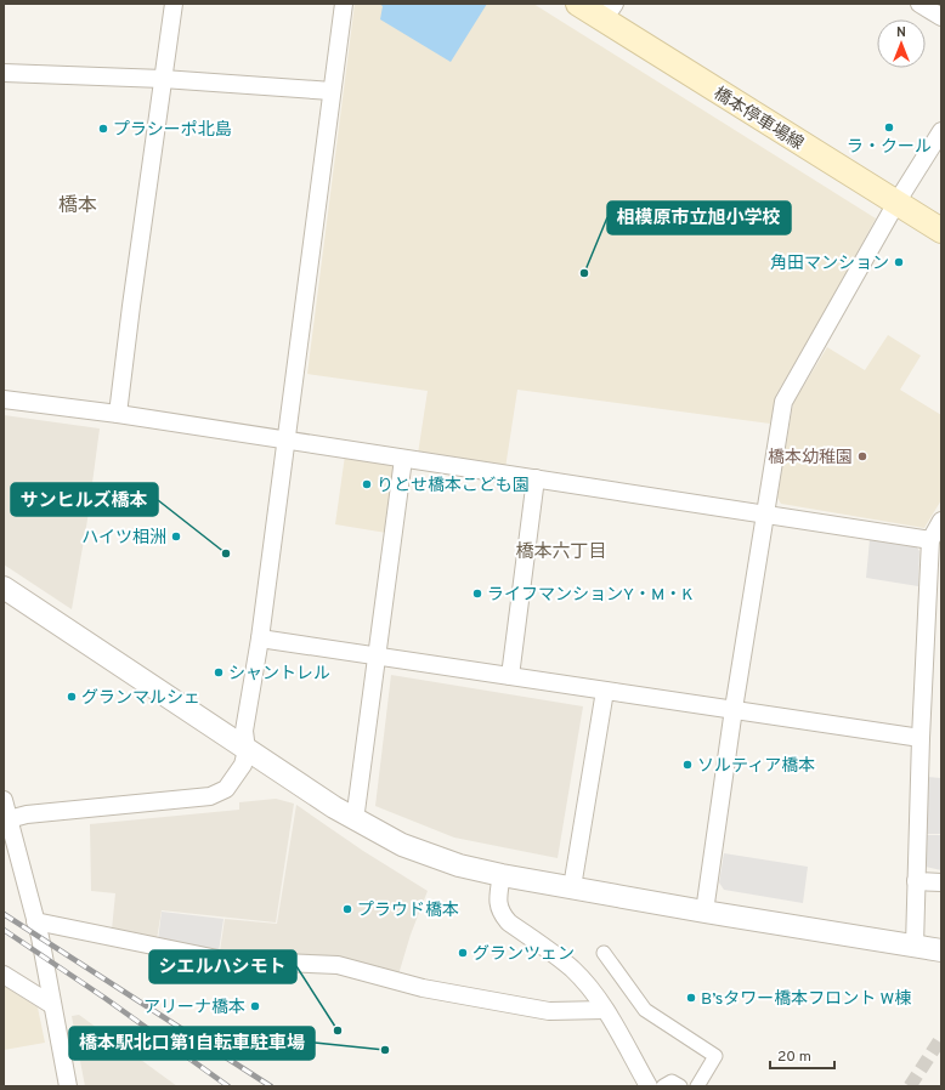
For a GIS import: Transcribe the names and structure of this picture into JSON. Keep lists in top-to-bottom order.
{
  "streets": {
    "main road": ["橋本停車場線"]
  },
  "districts": ["橋本", "橋本六丁目"],
  "places": [
    "ラ・クール",
    "プラシーポ北島",
    "角田マンション",
    "相模原市立旭小学校",
    "橋本幼稚園",
    "りとせ橋本こども園",
    "ハイツ相洲",
    "サンヒルズ橋本",
    "ライフマンションY・M・K",
    "シャントレル",
    "グランマルシェ",
    "ソルティア橋本",
    "プラウド橋本",
    "グランツェン",
    "B’sタワー橋本フロント W棟",
    "アリーナ橋本",
    "シエルハシモト",
    "橋本駅北口第1自転車駐車場"
  ],
  "scale_bar": "20 m",
  "north": "top"
}
